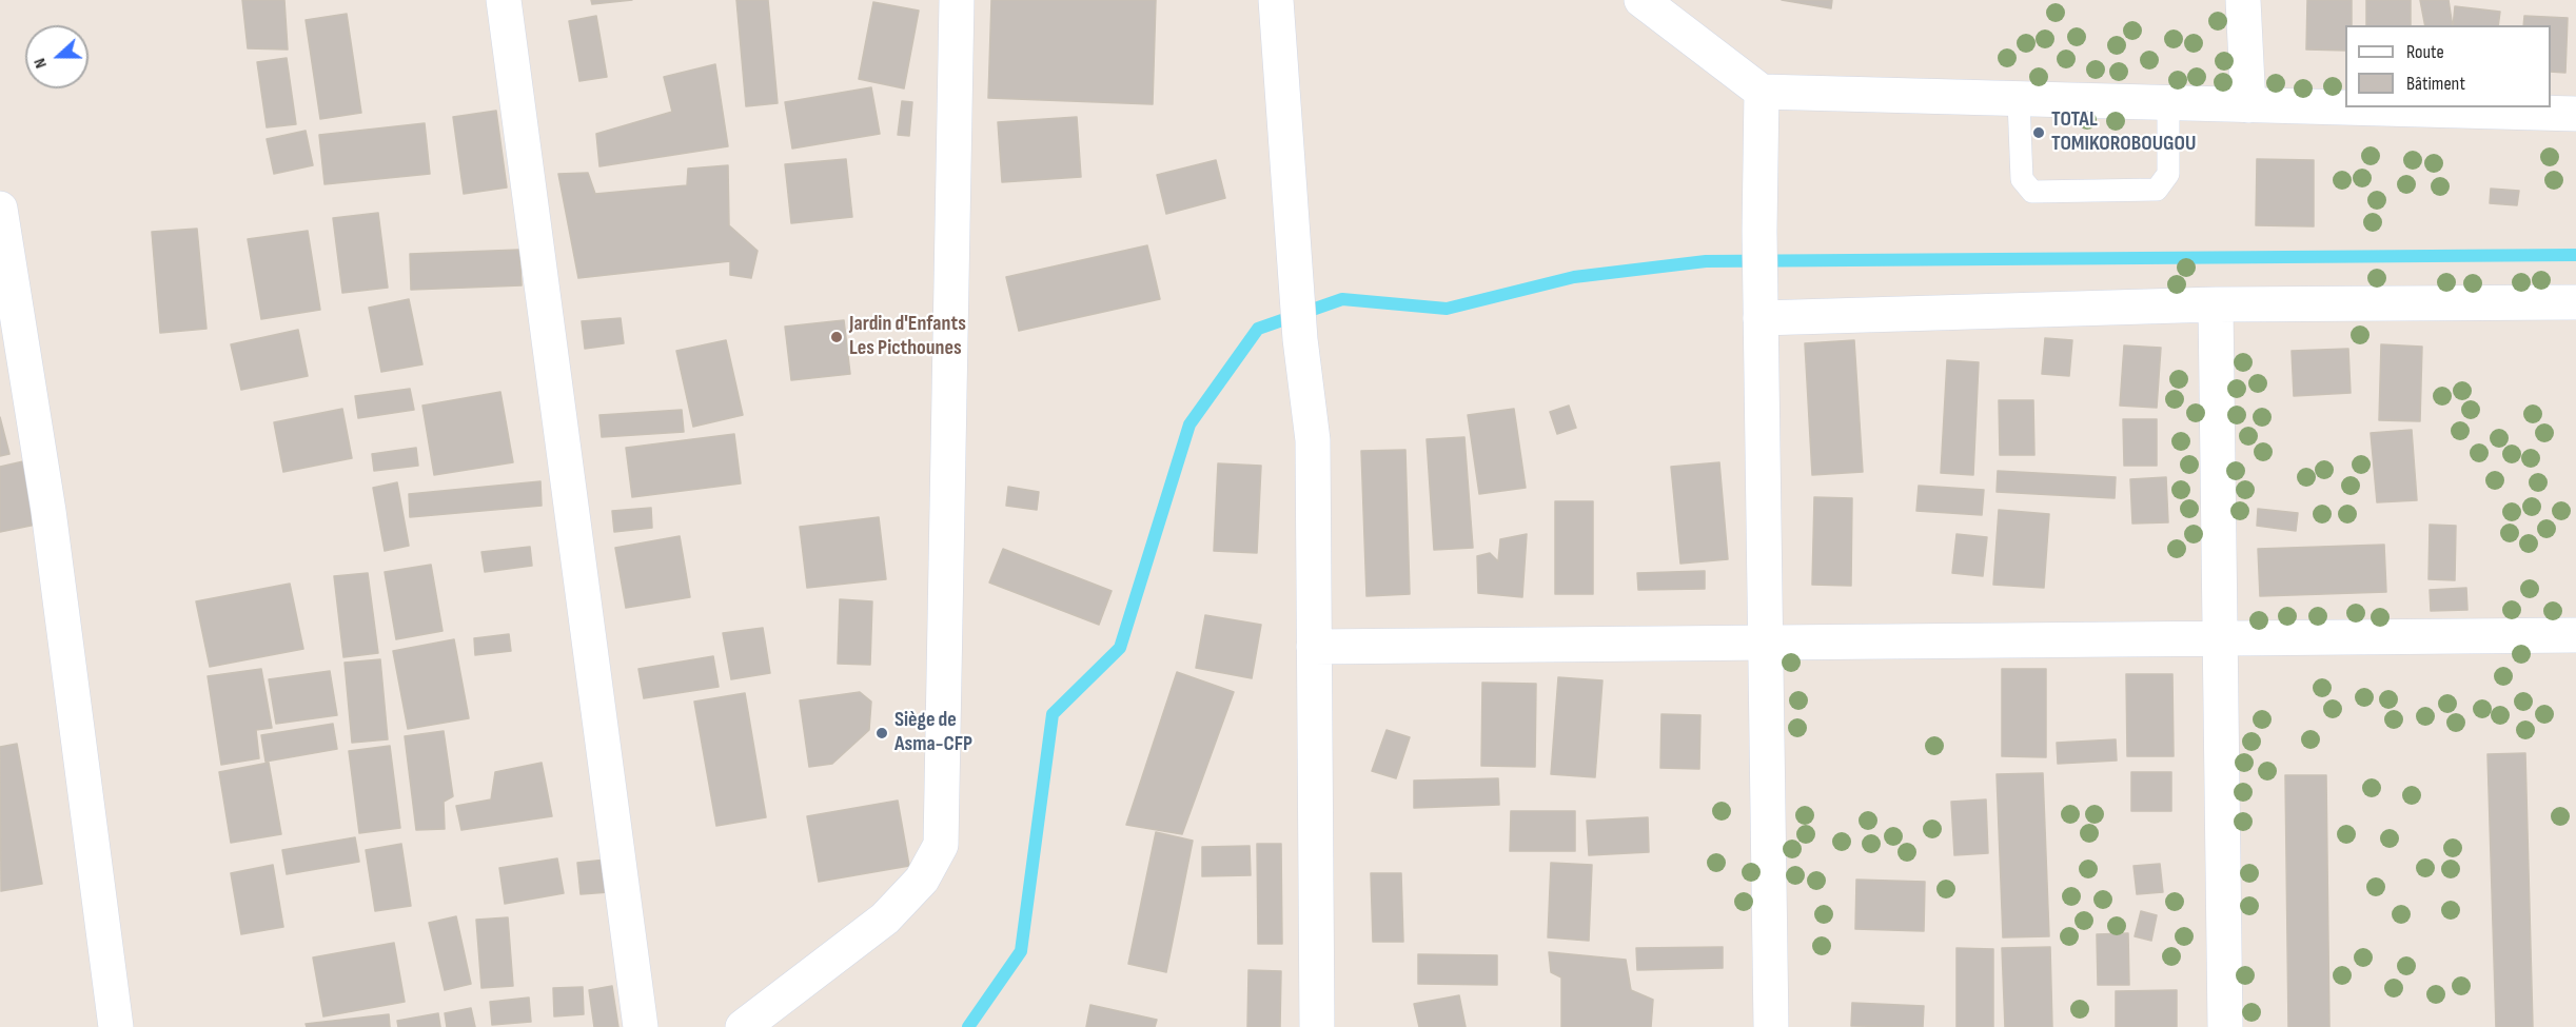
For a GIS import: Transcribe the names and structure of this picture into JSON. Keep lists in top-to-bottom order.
{
  "places": ["TOTAL TOMIKOROBOUGOU", "Jardin d'Enfants Les Picthounes", "Siège de Asma-CFP"],
  "legend": ["Route", "Bâtiment"],
  "north": "left"
}
